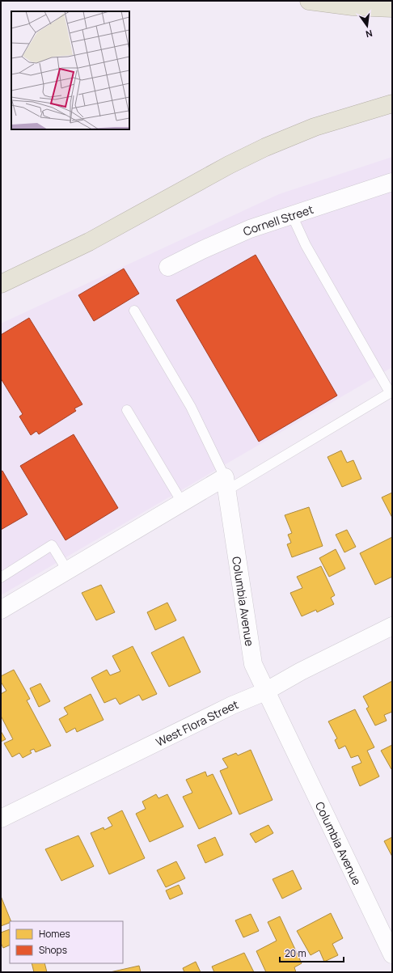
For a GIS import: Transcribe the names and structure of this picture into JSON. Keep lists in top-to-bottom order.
{
  "streets": {
    "street": ["Cornell Street", "Columbia Avenue", "West Flora Street"]
  },
  "crossings": [
    ["Columbia Avenue", "West Flora Street"]
  ],
  "legend": ["Homes", "Shops"],
  "scale_bar": "20 m",
  "north": "bottom"
}
